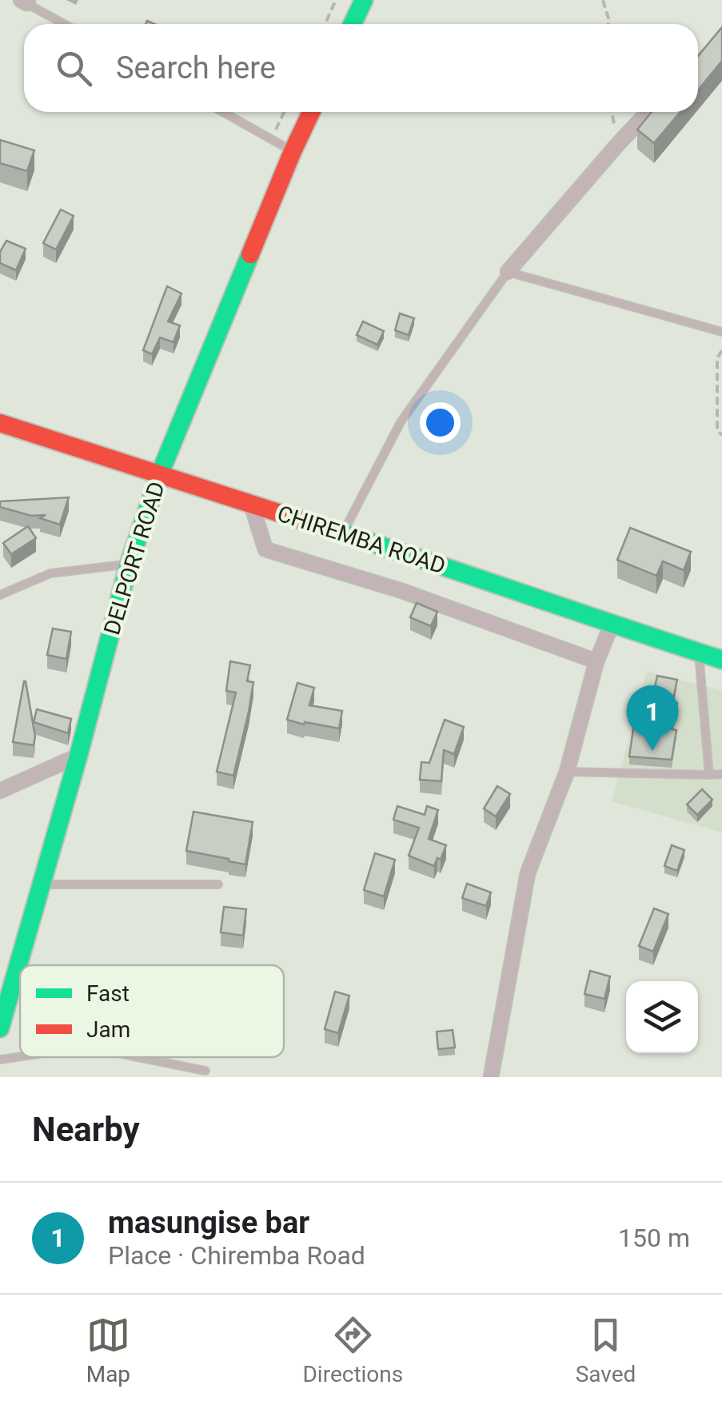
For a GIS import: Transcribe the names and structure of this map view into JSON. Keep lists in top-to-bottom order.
{
  "streets": {
    "main road": ["CHIREMBA ROAD", "DELPORT ROAD"]
  },
  "crossings": [
    ["CHIREMBA ROAD", "DELPORT ROAD"]
  ],
  "legend": ["Fast", "Jam"],
  "page": {
    "search": "Search here",
    "pins": "1",
    "heading": "Nearby",
    "list": [
      {
        "mark": "1",
        "name": "masungise bar",
        "note": "Place · Chiremba Road",
        "value": "150 m"
      }
    ],
    "nav": ["Map", "Directions", "Saved"]
  }
}
